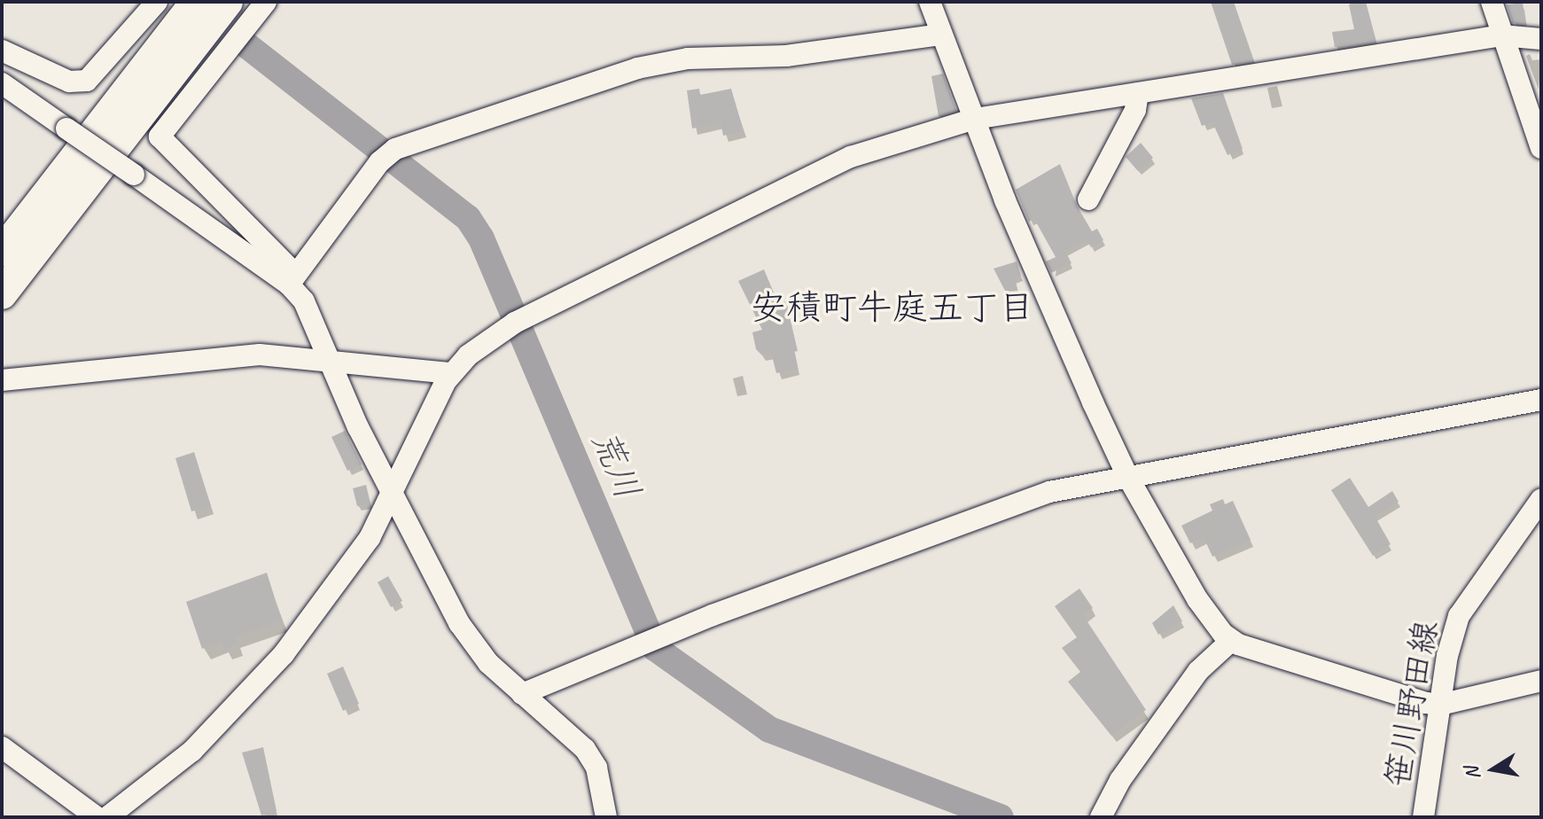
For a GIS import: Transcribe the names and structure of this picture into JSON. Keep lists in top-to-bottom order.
{
  "streets": {
    "street": ["笹川野田線"]
  },
  "districts": ["安積町牛庭五丁目"],
  "water": ["荒川"],
  "north": "left"
}
